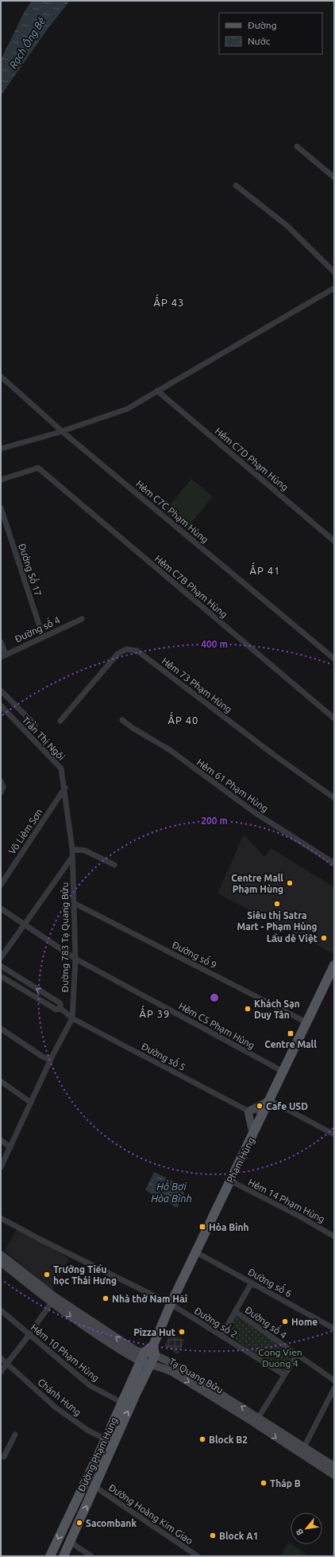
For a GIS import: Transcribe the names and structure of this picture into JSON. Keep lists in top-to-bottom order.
{
  "streets": {
    "main road": ["Phạm Hùng", "Tạ Quang Bửu", "Đường Phạm Hùng"],
    "street": [
      "Hẻm C7D Phạm Hùng",
      "Hẻm C7C Phạm Hùng",
      "Đường Số 17",
      "Hẻm C7B Phạm Hùng",
      "Đường số 4",
      "Hẻm 73 Phạm Hùng",
      "Trần Thị Ngôi",
      "Hẻm 61 Phạm Hùng",
      "Võ Liêm Sơn",
      "Đường 783 Tạ Quang Bửu",
      "Đường số 9",
      "Hẻm C5 Phạm Hùng",
      "Đường số 5",
      "Hẻm 14 Phạm Hùng",
      "Đường số 6",
      "Đường số 2",
      "Hẻm 10 Phạm Hùng",
      "Chánh Hưng",
      "Đường Hoàng Kim Giao"
    ]
  },
  "crossings": [
    ["Đường Số 17", "Đường số 4"],
    ["Trần Thị Ngôi", "Võ Liêm Sơn"],
    ["Trần Thị Ngôi", "Đường 783 Tạ Quang Bửu"],
    ["Võ Liêm Sơn", "Đường 783 Tạ Quang Bửu"],
    ["Đường 783 Tạ Quang Bửu", "Đường số 9"],
    ["Đường 783 Tạ Quang Bửu", "Hẻm C5 Phạm Hùng"],
    ["Đường 783 Tạ Quang Bửu", "Đường số 5"],
    ["Đường số 9", "Phạm Hùng"],
    ["Hẻm C5 Phạm Hùng", "Phạm Hùng"],
    ["Đường số 5", "Phạm Hùng"],
    ["Phạm Hùng", "Hẻm 14 Phạm Hùng"],
    ["Phạm Hùng", "Đường số 6"],
    ["Phạm Hùng", "Đường số 2"],
    ["Phạm Hùng", "Tạ Quang Bửu"],
    ["Phạm Hùng", "Đường Phạm Hùng"],
    ["Hẻm 10 Phạm Hùng", "Đường Phạm Hùng"],
    ["Tạ Quang Bửu", "Đường Phạm Hùng"],
    ["Chánh Hưng", "Đường Phạm Hùng"],
    ["Đường Phạm Hùng", "Đường Hoàng Kim Giao"]
  ],
  "districts": [
    "ẤP 43",
    "ẤP 41",
    "ẤP 40",
    "ẤP 39"
  ],
  "water": ["Rạch Ông Bé", "Hồ Bơi Hòa Bình"],
  "parks": ["Cong Vien Duong 4"],
  "places": {
    "other": [
      "Centre Mall Phạm Hùng",
      "Siêu thị Satra Mart - Phạm Hùng",
      "Lẩu dê Việt",
      "Khách Sạn Duy Tân",
      "Cafe USD",
      "Trường Tiểu học Thái Hưng",
      "Nhà thờ Nam Hải",
      "Home",
      "Pizza Hut",
      "Block B2",
      "Tháp B",
      "Sacombank",
      "Block A1"
    ],
    "transit": ["Centre Mall", "Hòa Bình"]
  },
  "legend": ["Đường", "Nước"],
  "north": "bottom left",
  "rings": ["400 m", "200 m"]
}
